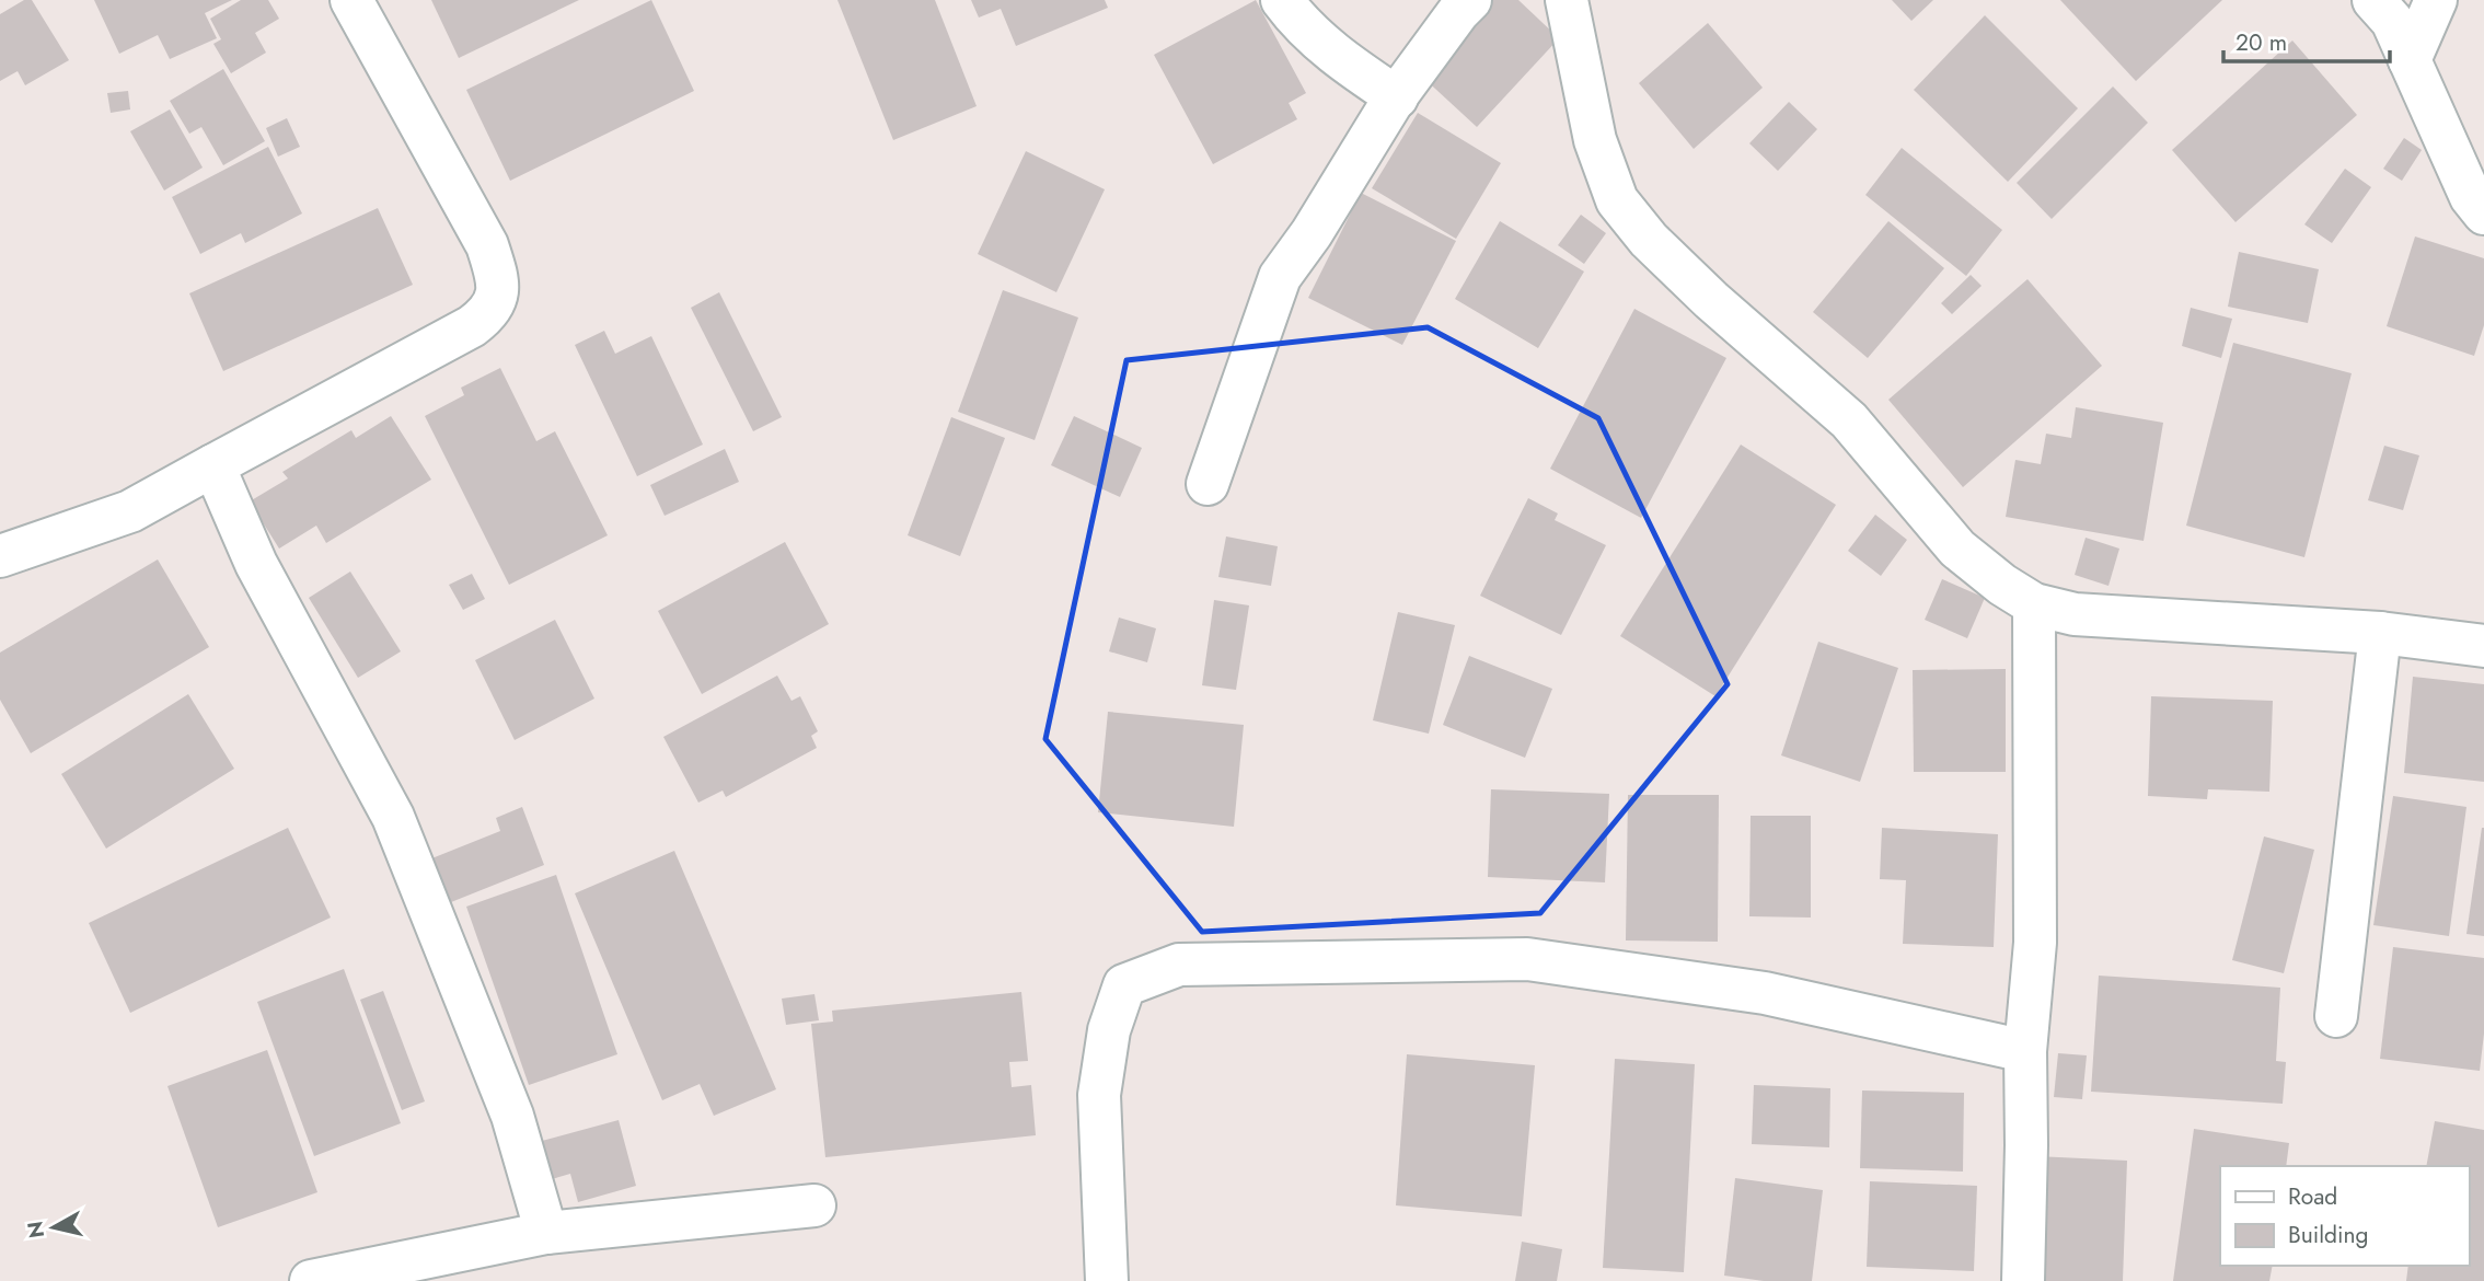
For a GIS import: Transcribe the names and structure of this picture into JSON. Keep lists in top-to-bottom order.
{
  "legend": ["Road", "Building"],
  "scale_bar": "20 m",
  "north": "left"
}
